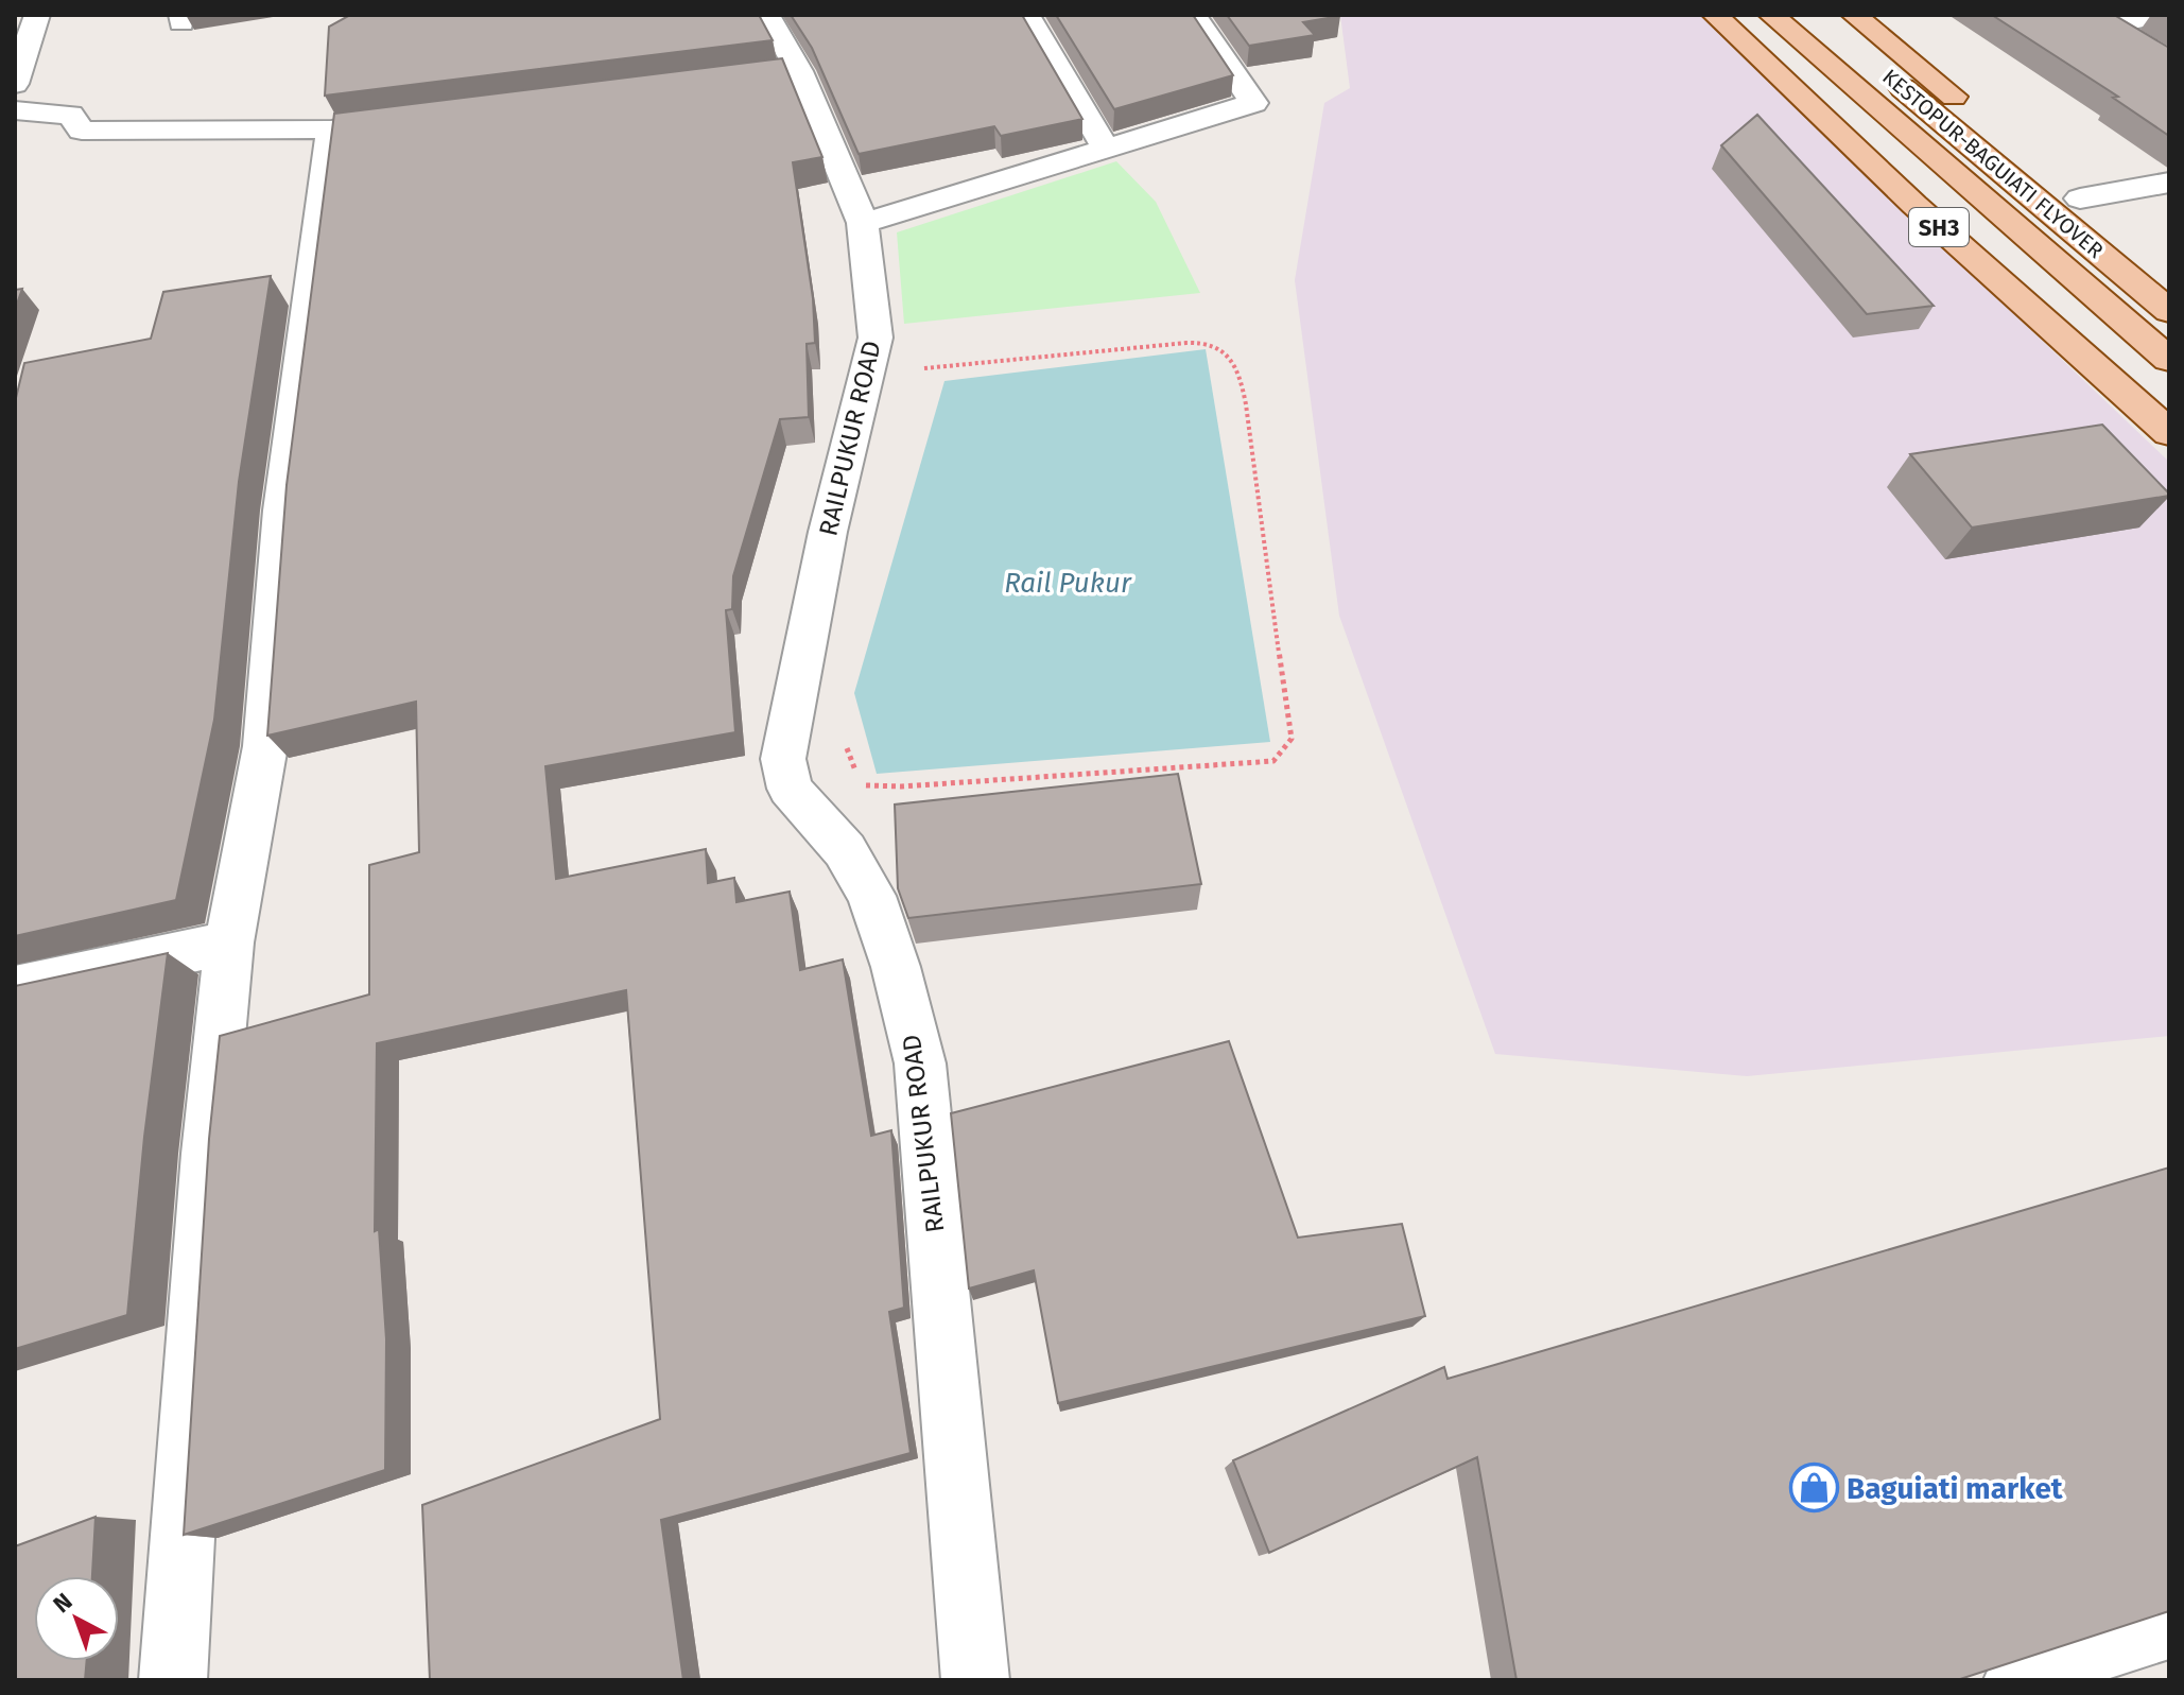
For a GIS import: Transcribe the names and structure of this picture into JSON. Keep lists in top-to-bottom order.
{
  "streets": {
    "main road": ["KESTOPUR-BAGUIATI FLYOVER", "SH3"],
    "street": ["RAILPUKUR ROAD"]
  },
  "water": ["Rail Pukur"],
  "places": {
    "shop": ["Baguiati market"]
  },
  "north": "top left"
}
